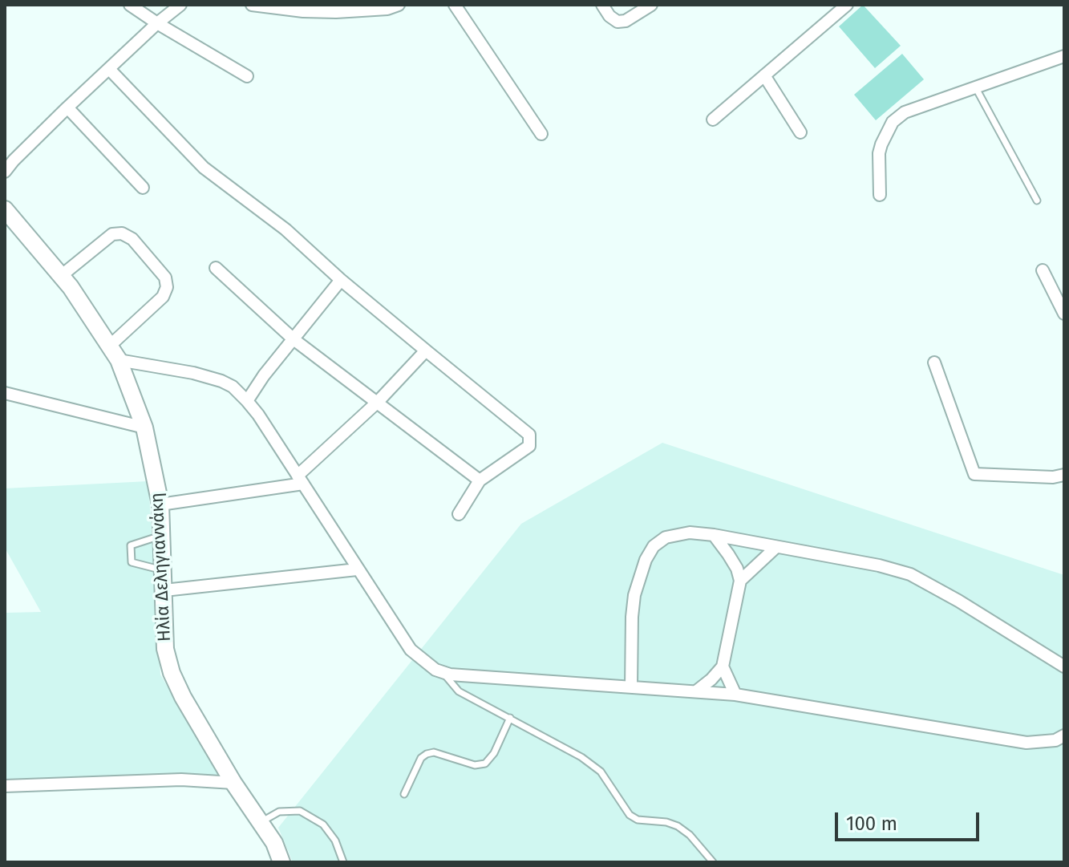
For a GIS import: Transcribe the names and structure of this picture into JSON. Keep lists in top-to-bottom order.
{
  "streets": {
    "street": ["Ηλία Δεληγιαννάκη"]
  },
  "scale_bar": "100 m"
}
